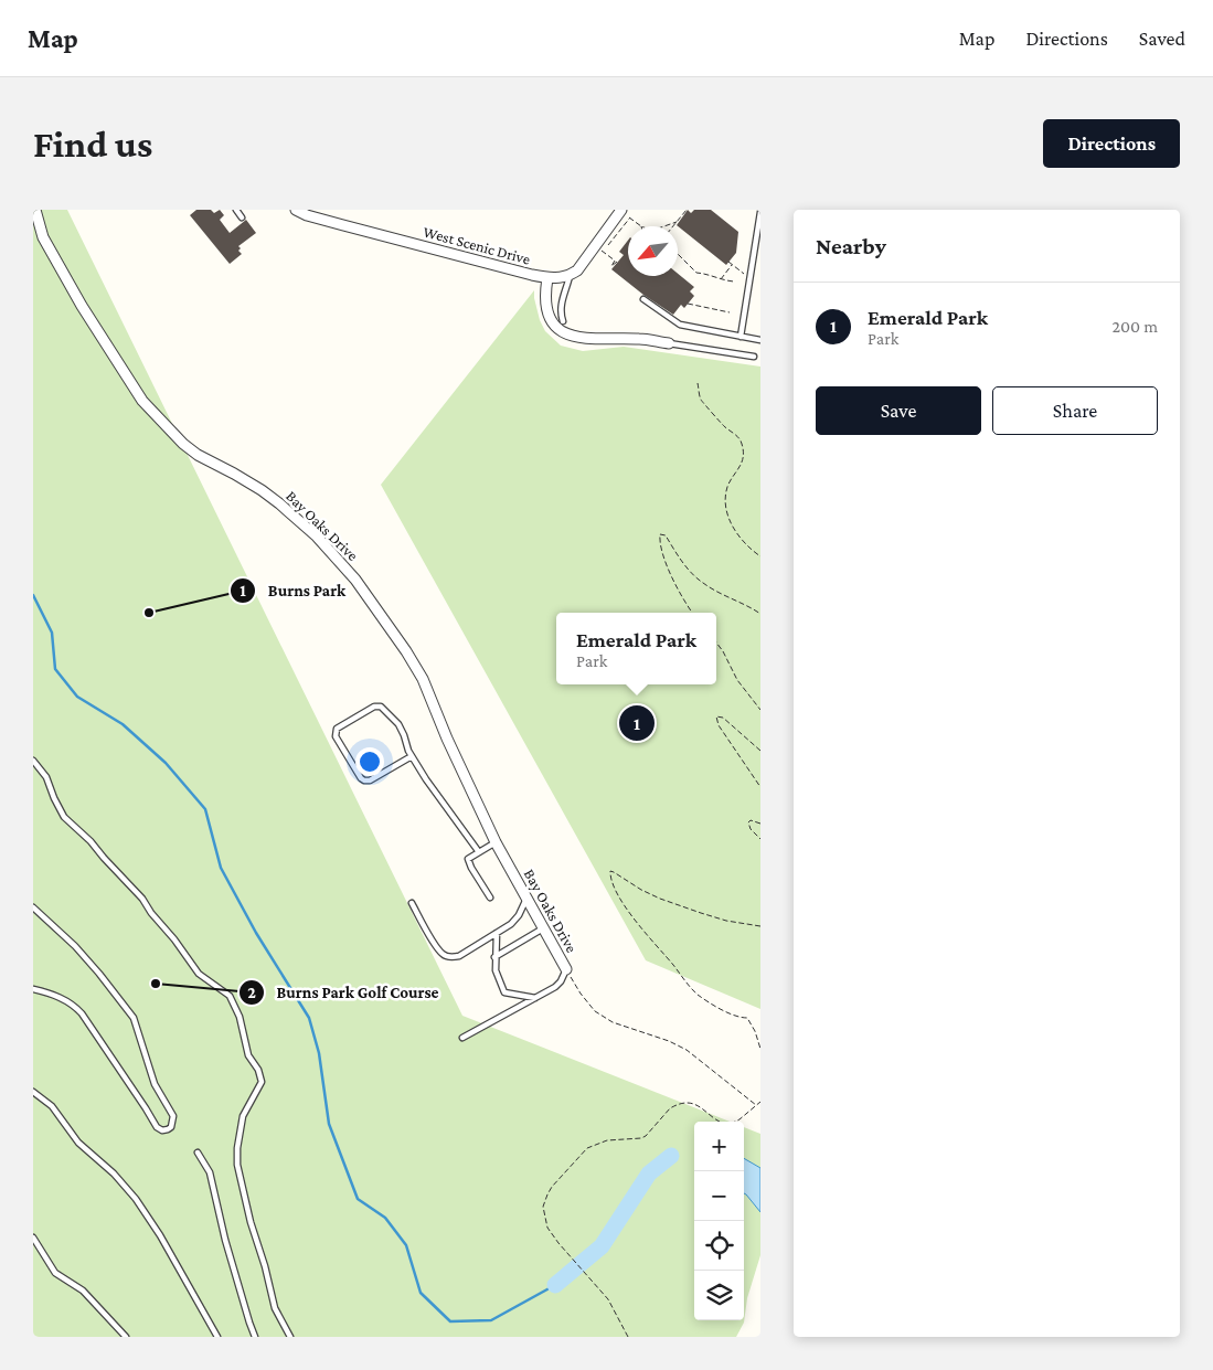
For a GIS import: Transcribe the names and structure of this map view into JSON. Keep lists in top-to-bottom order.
{
  "streets": {
    "street": ["West Scenic Drive", "Bay Oaks Drive"]
  },
  "places": ["Burns Park", "Burns Park Golf Course"],
  "north": "bottom left",
  "page": {
    "header": "Map",
    "nav": ["Map", "Directions", "Saved"],
    "buttons": [
      "Directions",
      ["Save", "Share"]
    ],
    "title": "Find us",
    "heading": "Nearby",
    "list": [
      {
        "mark": "1",
        "name": "Emerald Park",
        "note": "Park",
        "value": "200 m"
      }
    ],
    "popup": ["Emerald Park", "Park"],
    "pins": "1",
    "map_buttons": ["+", "−"]
  }
}
